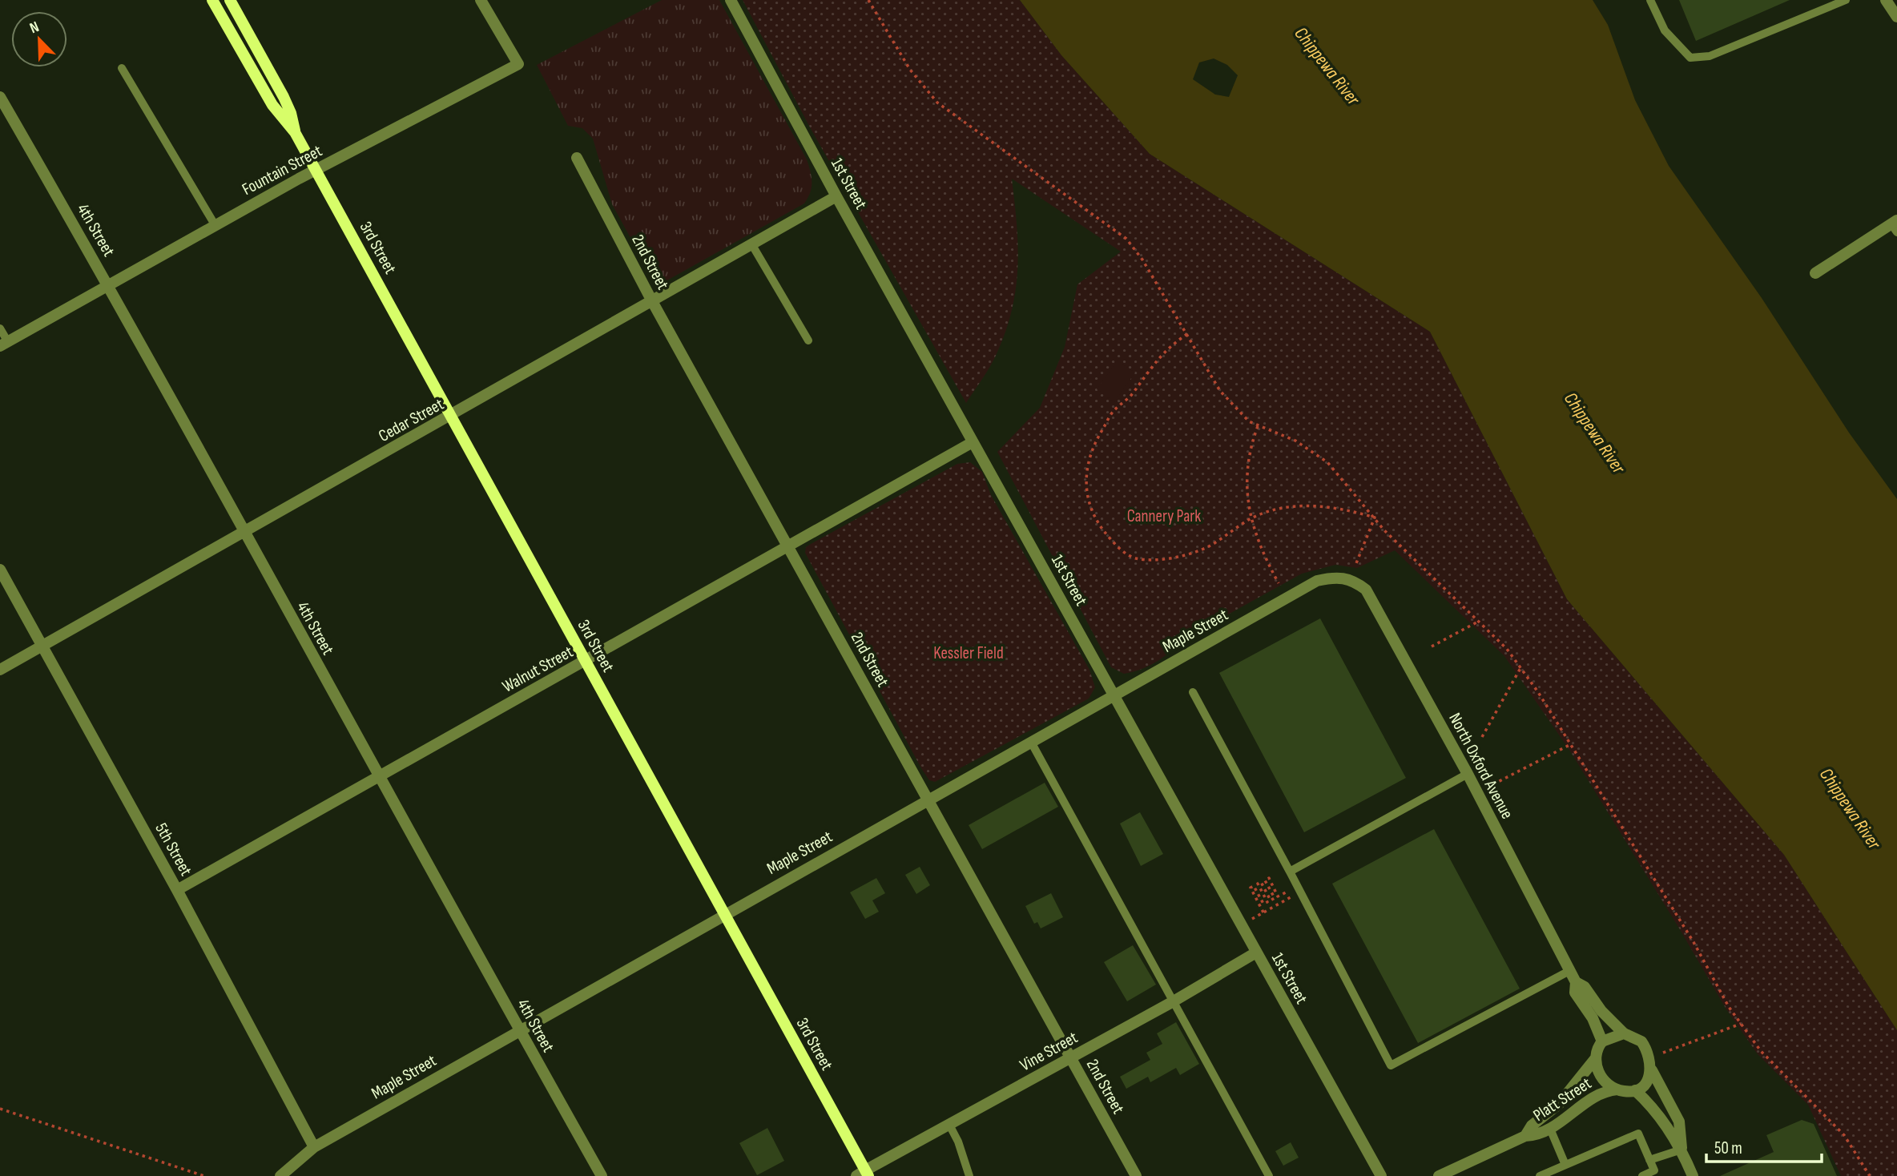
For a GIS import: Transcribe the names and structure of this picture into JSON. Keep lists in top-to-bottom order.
{
  "streets": {
    "main road": ["3rd Street"],
    "street": [
      "Fountain Street",
      "1st Street",
      "4th Street",
      "2nd Street",
      "Cedar Street",
      "Maple Street",
      "Walnut Street",
      "North Oxford Avenue",
      "5th Street",
      "Vine Street",
      "Platt Street"
    ]
  },
  "crossings": [
    ["Fountain Street", "4th Street"],
    ["Fountain Street", "3rd Street"],
    ["1st Street", "Cedar Street"],
    ["1st Street", "Maple Street"],
    ["1st Street", "Walnut Street"],
    ["1st Street", "Vine Street"],
    ["4th Street", "Cedar Street"],
    ["4th Street", "Maple Street"],
    ["4th Street", "Walnut Street"],
    ["3rd Street", "Cedar Street"],
    ["3rd Street", "Maple Street"],
    ["3rd Street", "Walnut Street"],
    ["3rd Street", "Vine Street"],
    ["2nd Street", "Cedar Street"],
    ["2nd Street", "Maple Street"],
    ["2nd Street", "Walnut Street"],
    ["2nd Street", "Vine Street"],
    ["Cedar Street", "5th Street"],
    ["Maple Street", "North Oxford Avenue"],
    ["Maple Street", "5th Street"],
    ["Walnut Street", "5th Street"],
    ["North Oxford Avenue", "Platt Street"]
  ],
  "water": ["Chippewa River"],
  "parks": ["Cannery Park", "Kessler Field"],
  "scale_bar": "50 m",
  "north": "top left"
}
